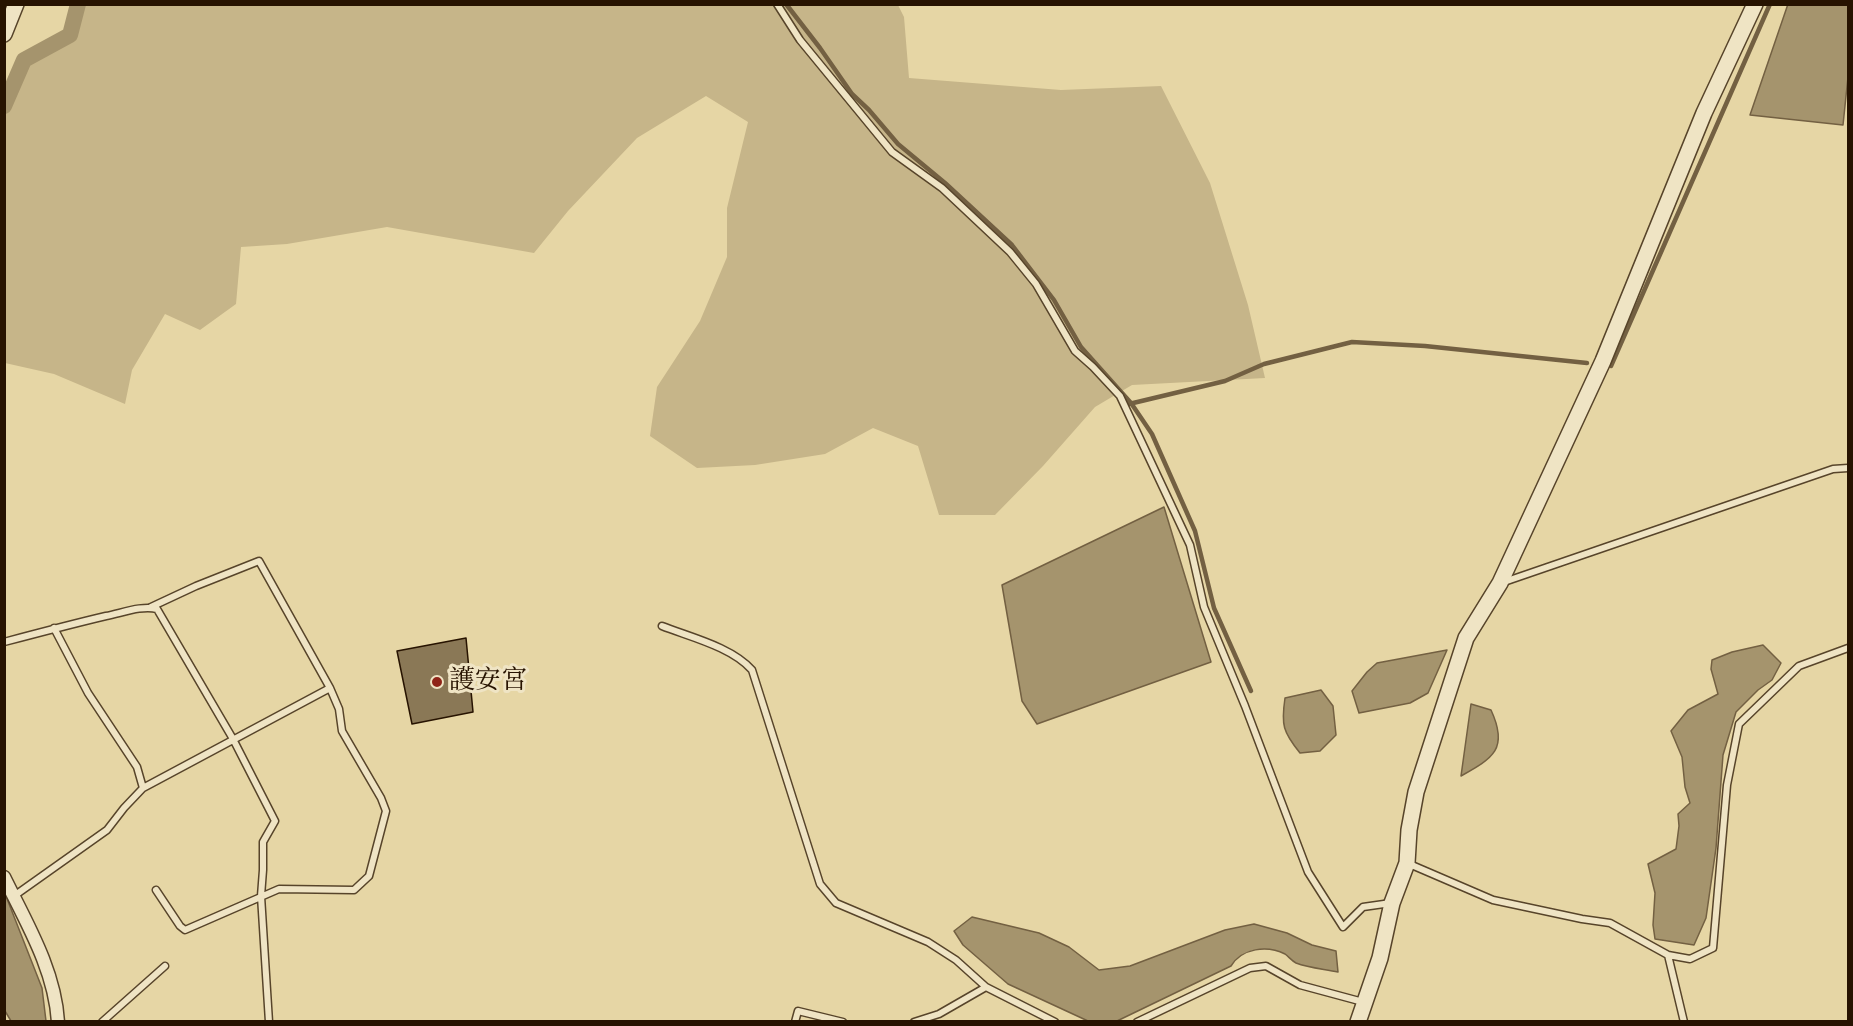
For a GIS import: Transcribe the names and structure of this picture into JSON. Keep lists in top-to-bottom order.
{
  "places": ["護安宮"]
}
